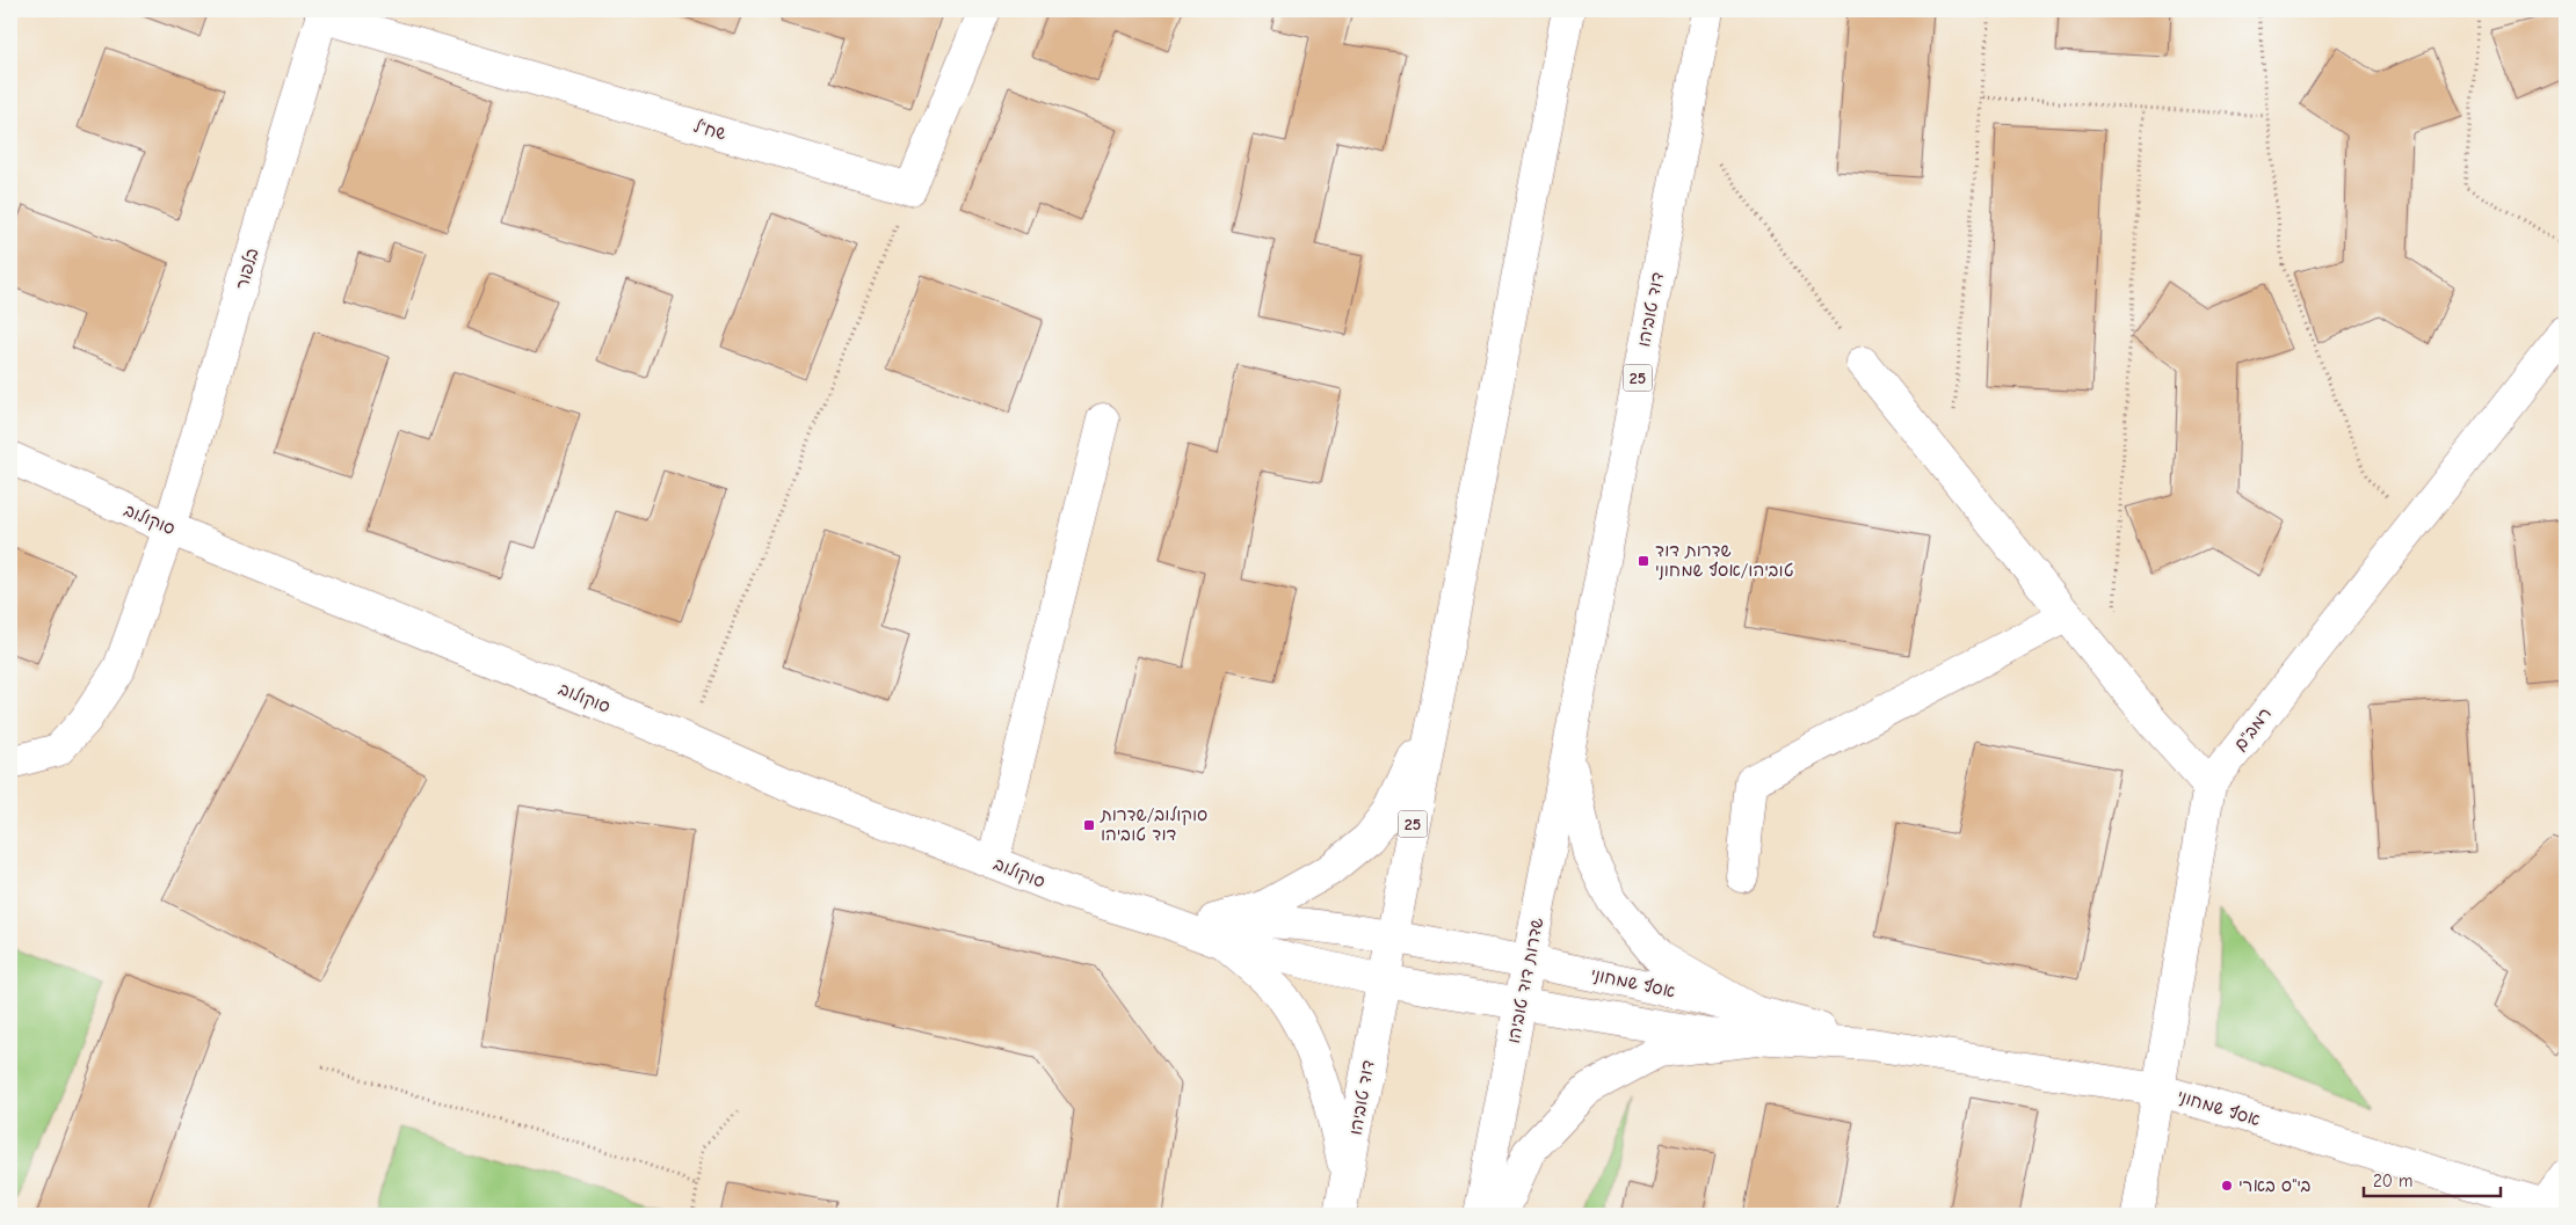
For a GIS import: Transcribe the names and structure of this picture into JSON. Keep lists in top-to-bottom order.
{
  "streets": {
    "main road": [
      "שח\"ל",
      "בלפור",
      "דוד טוביהו",
      "25",
      "סוקולוב",
      "רמב\"ם",
      "שדרות דוד טוביהו",
      "אסף שמחוני"
    ]
  },
  "crossings": [
    ["שח\"ל", "בלפור"],
    ["בלפור", "סוקולוב"],
    ["דוד טוביהו", "25"],
    ["דוד טוביהו", "סוקולוב"],
    ["דוד טוביהו", "שדרות דוד טוביהו"],
    ["25", "סוקולוב"],
    ["25", "אסף שמחוני"],
    ["סוקולוב", "שדרות דוד טוביהו"],
    ["סוקולוב", "אסף שמחוני"],
    ["רמב\"ם", "אסף שמחוני"],
    ["שדרות דוד טוביהו", "אסף שמחוני"]
  ],
  "places": {
    "transit": ["שדרות דוד טוביהו/אסף שמחוני", "סוקולוב/שדרות דוד טוביהו"],
    "other": ["בי\"ס בארי"]
  },
  "scale_bar": "20 m"
}
